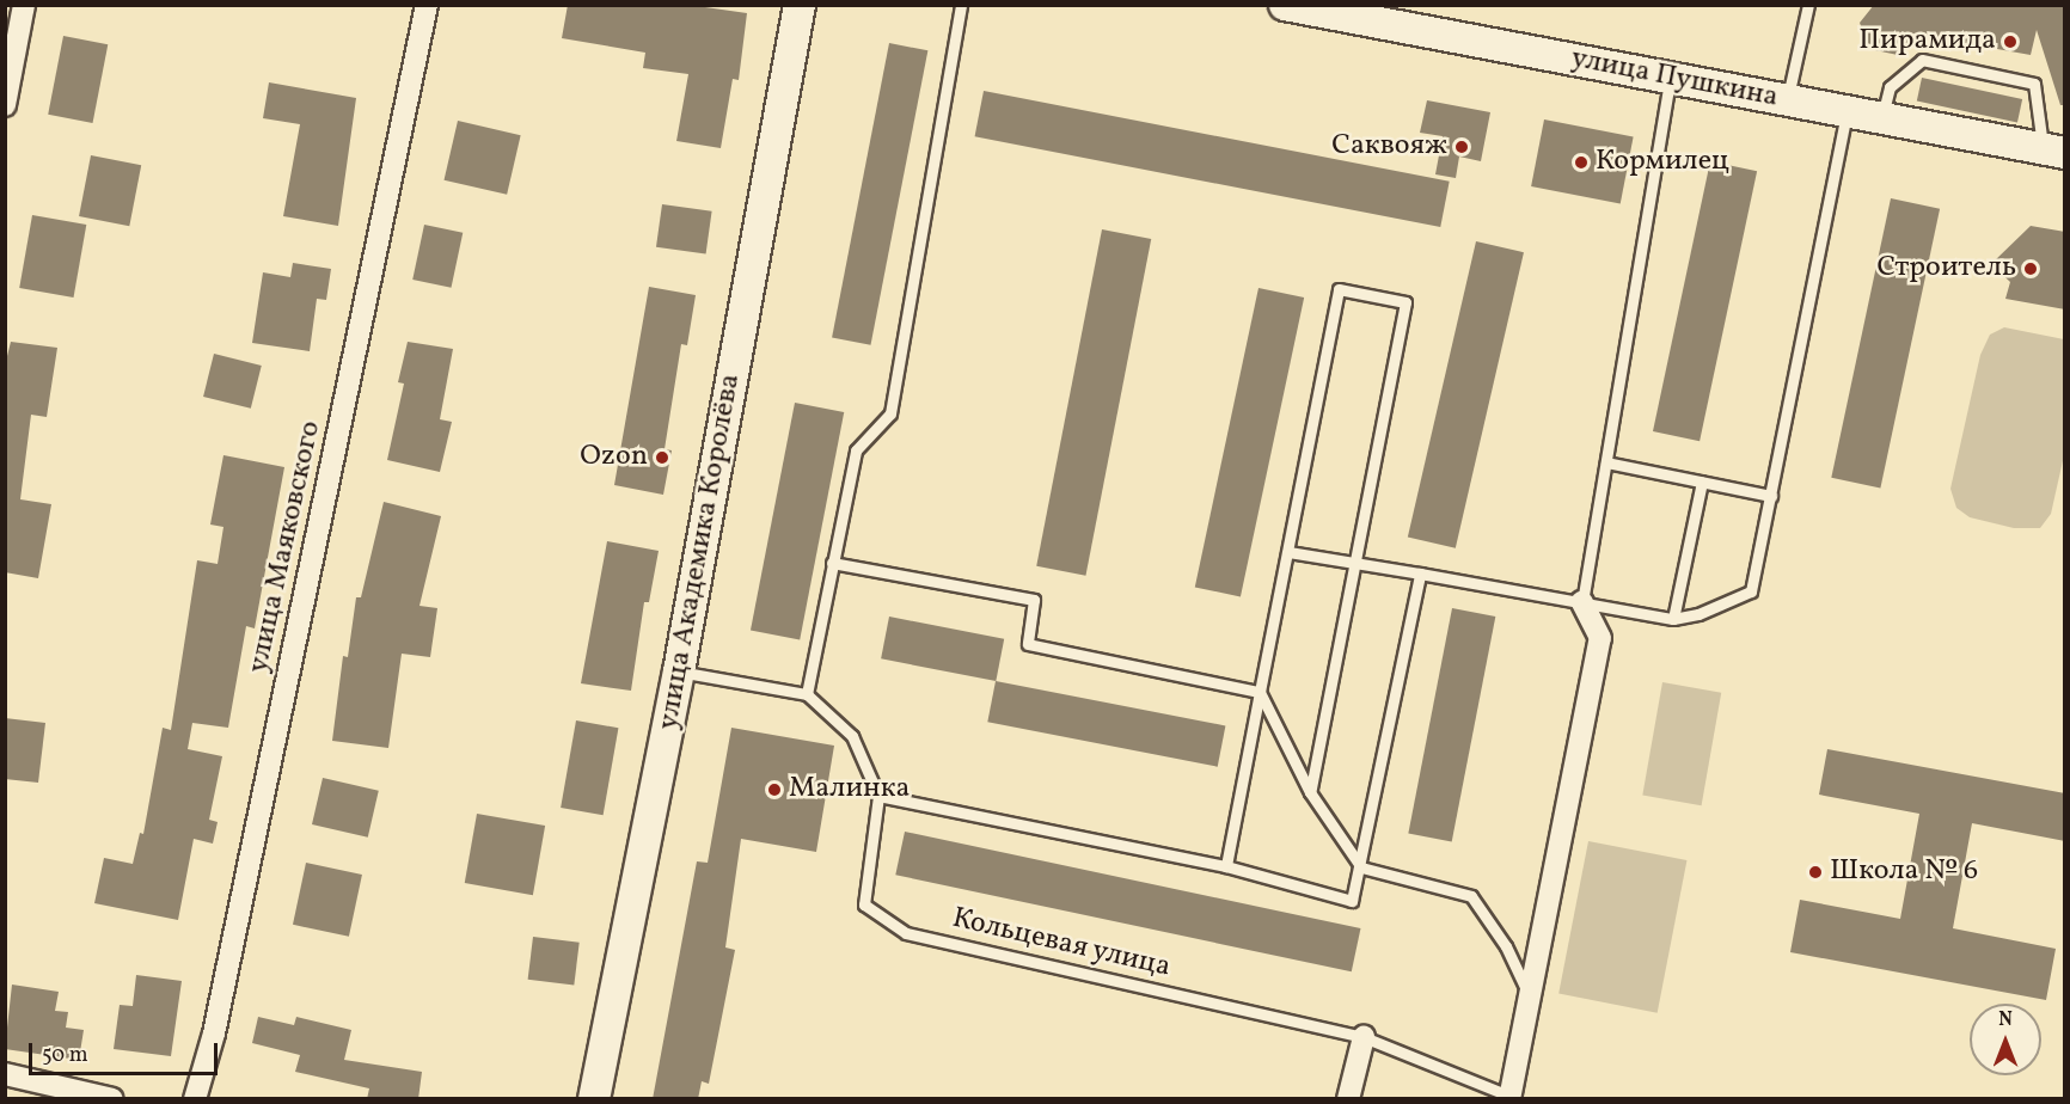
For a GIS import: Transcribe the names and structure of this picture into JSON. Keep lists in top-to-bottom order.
{
  "streets": {
    "street": ["улица Пушкина", "улица Маяковского", "улица Академика Королёва"],
    "lane": ["Кольцевая улица"]
  },
  "places": [
    "Пирамида",
    "Саквояж",
    "Кормилец",
    "Строитель",
    "Ozon",
    "Малинка",
    "Школа № 6"
  ],
  "scale_bar": "50 m",
  "north": "top"
}
